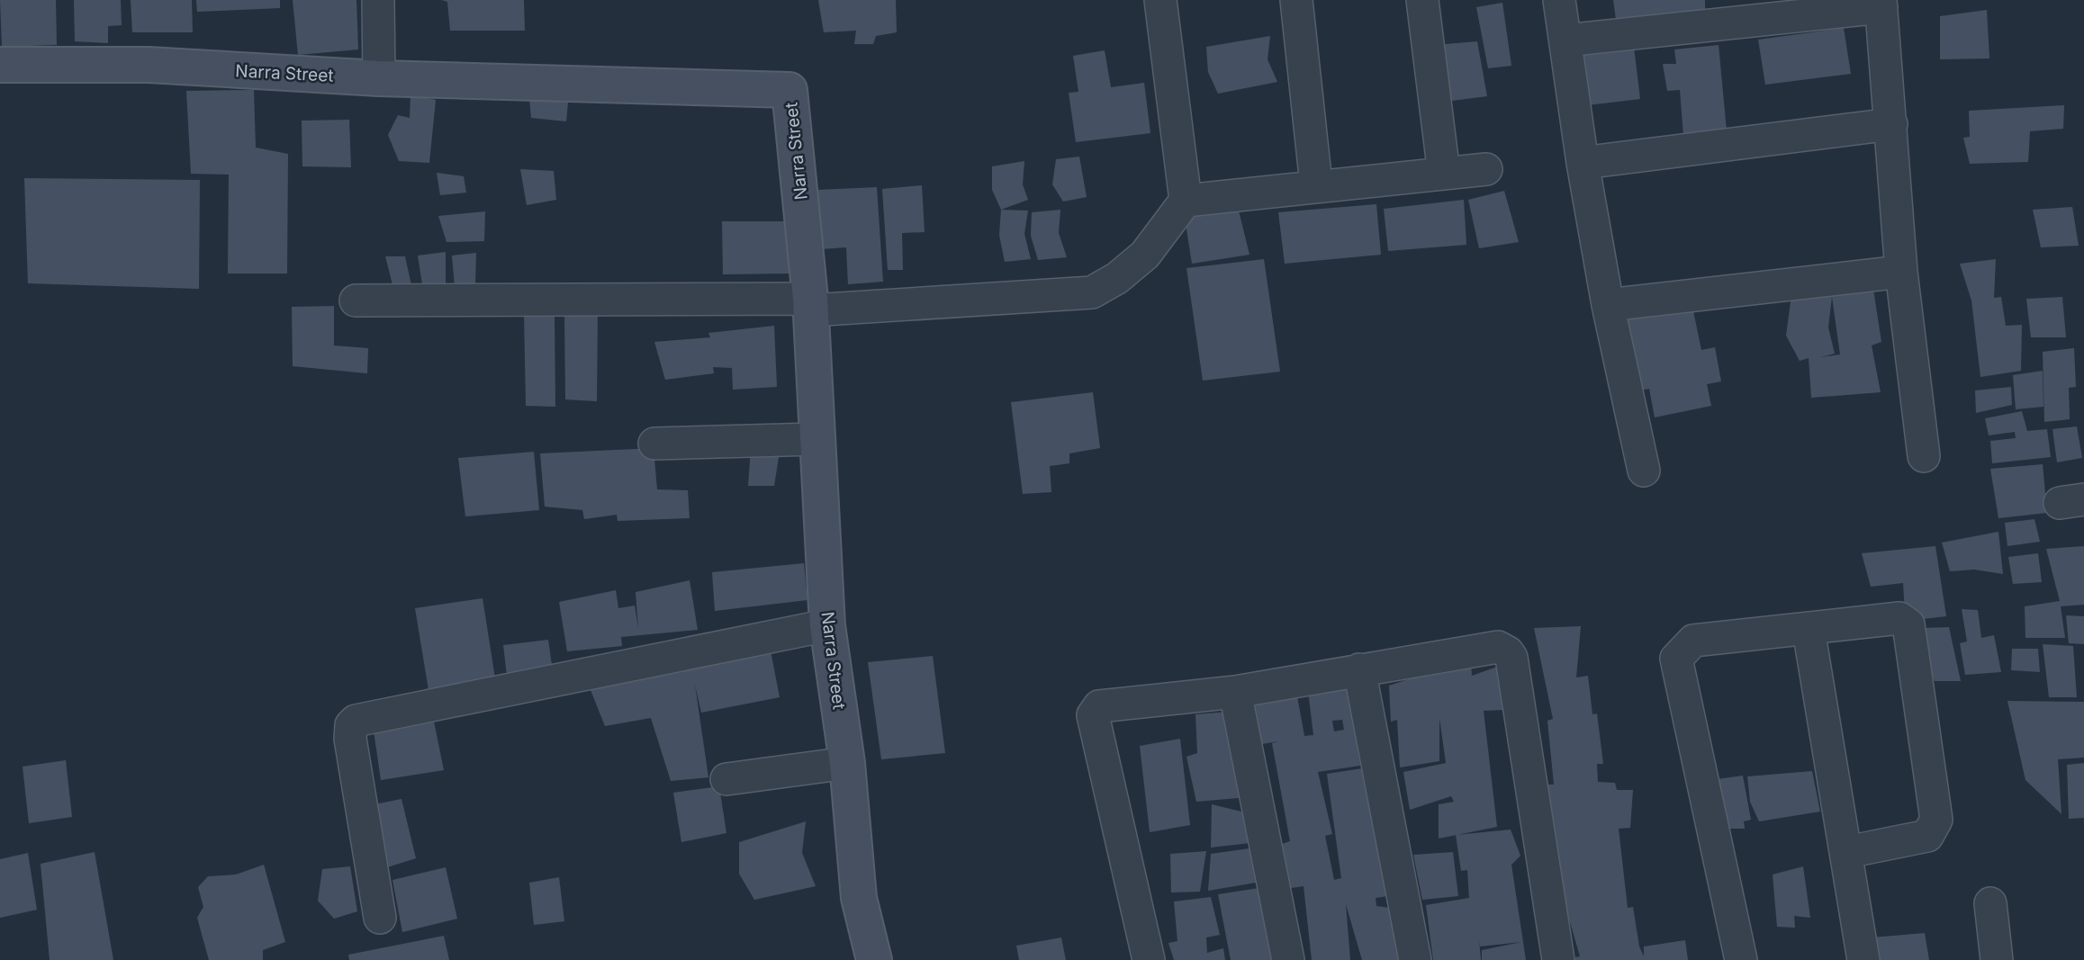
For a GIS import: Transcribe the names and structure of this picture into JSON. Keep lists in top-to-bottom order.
{
  "streets": {
    "street": ["Narra Street"]
  }
}
